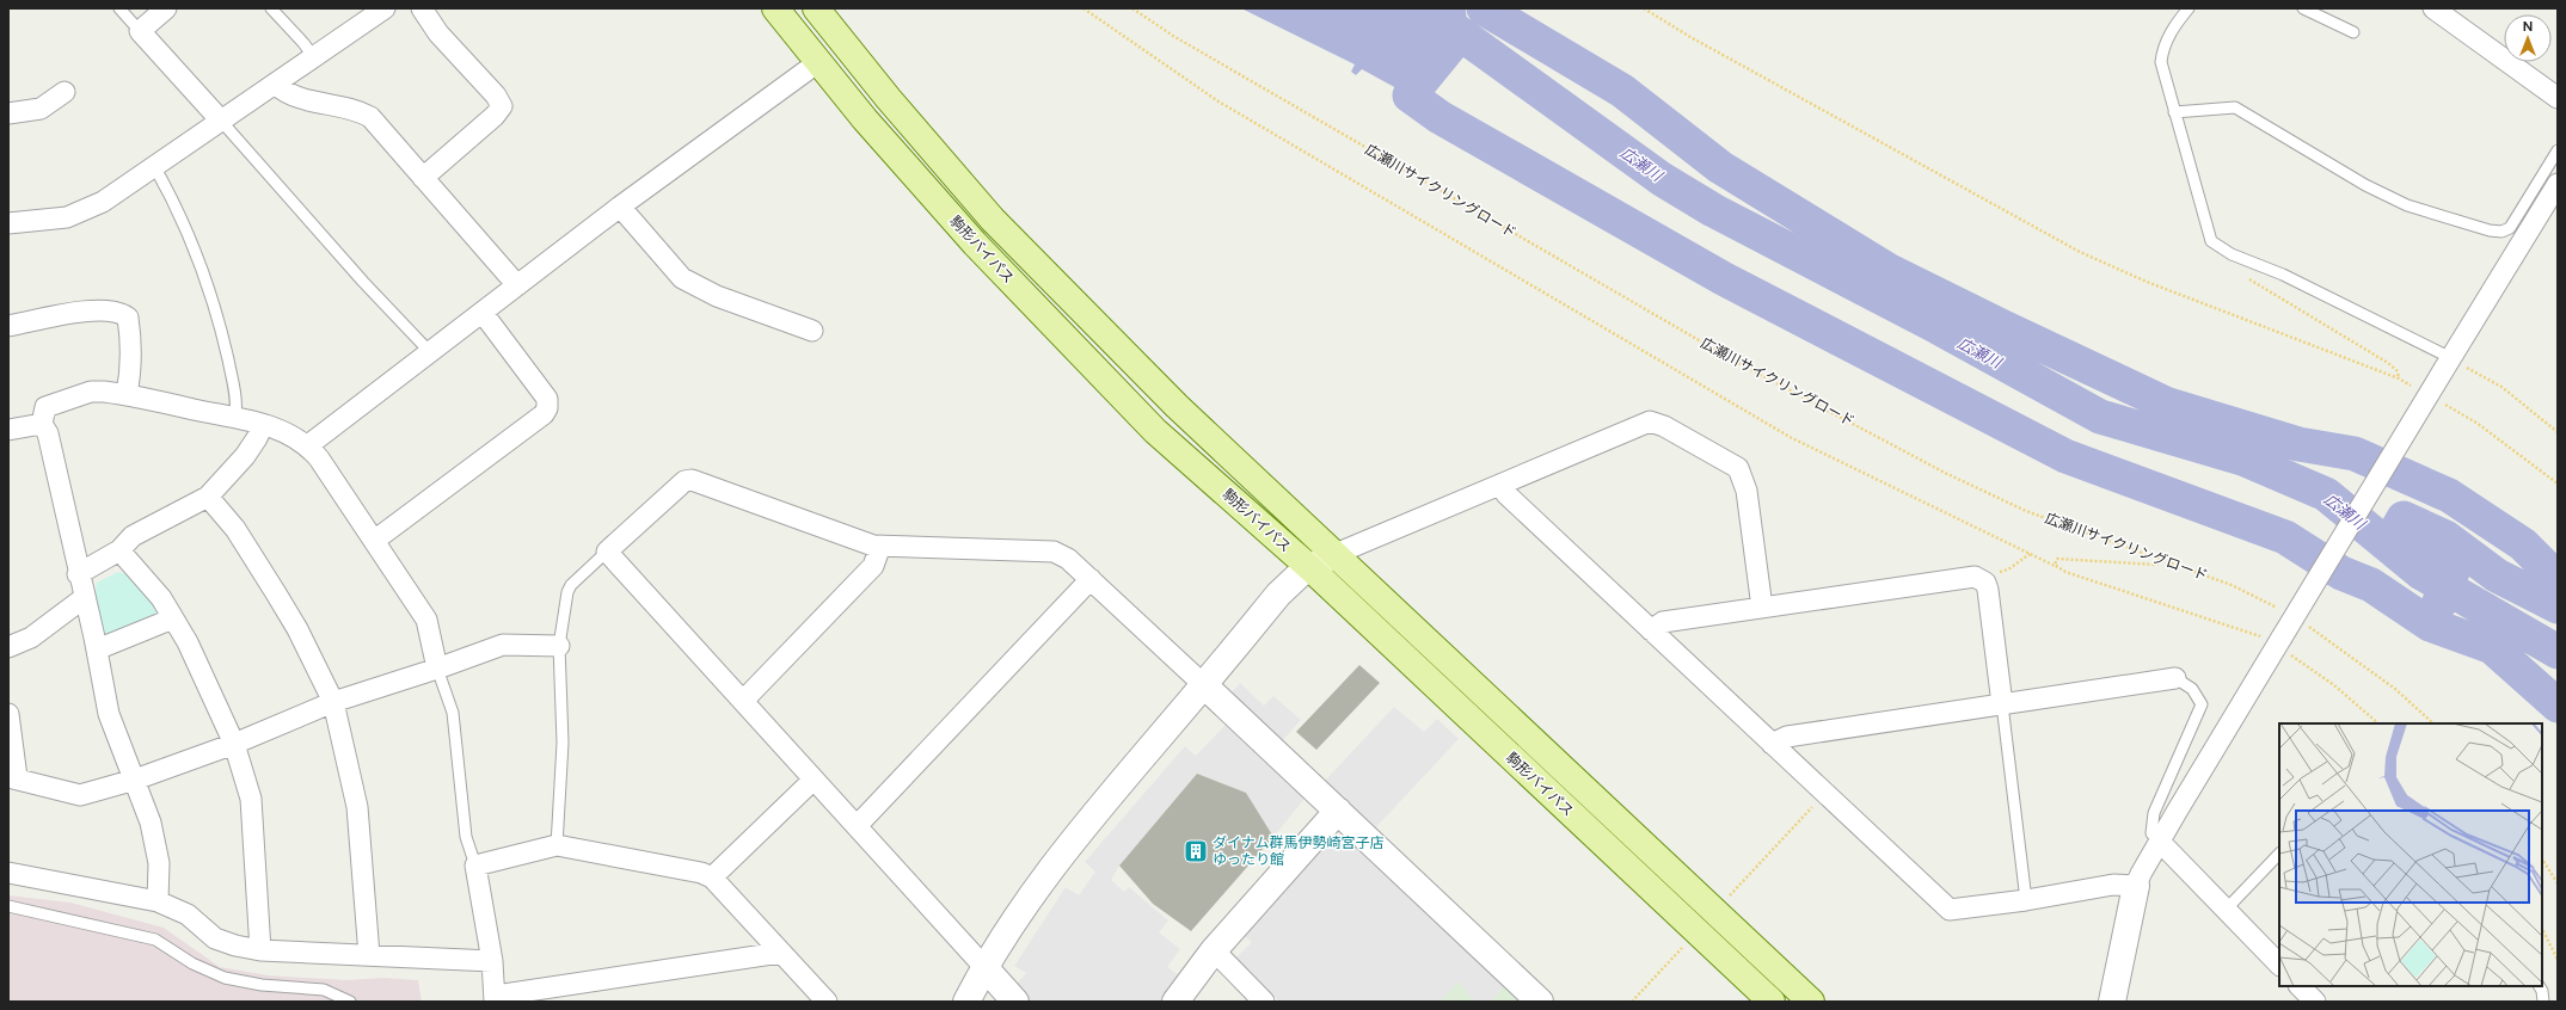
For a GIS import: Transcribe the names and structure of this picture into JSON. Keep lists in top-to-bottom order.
{
  "streets": {
    "main road": ["駒形バイパス"],
    "path": ["広瀬川サイクリングロード"]
  },
  "water": ["広瀬川"],
  "places": {
    "building": ["ダイナム群馬伊勢崎宮子店 ゆったり館"]
  },
  "north": "top"
}
